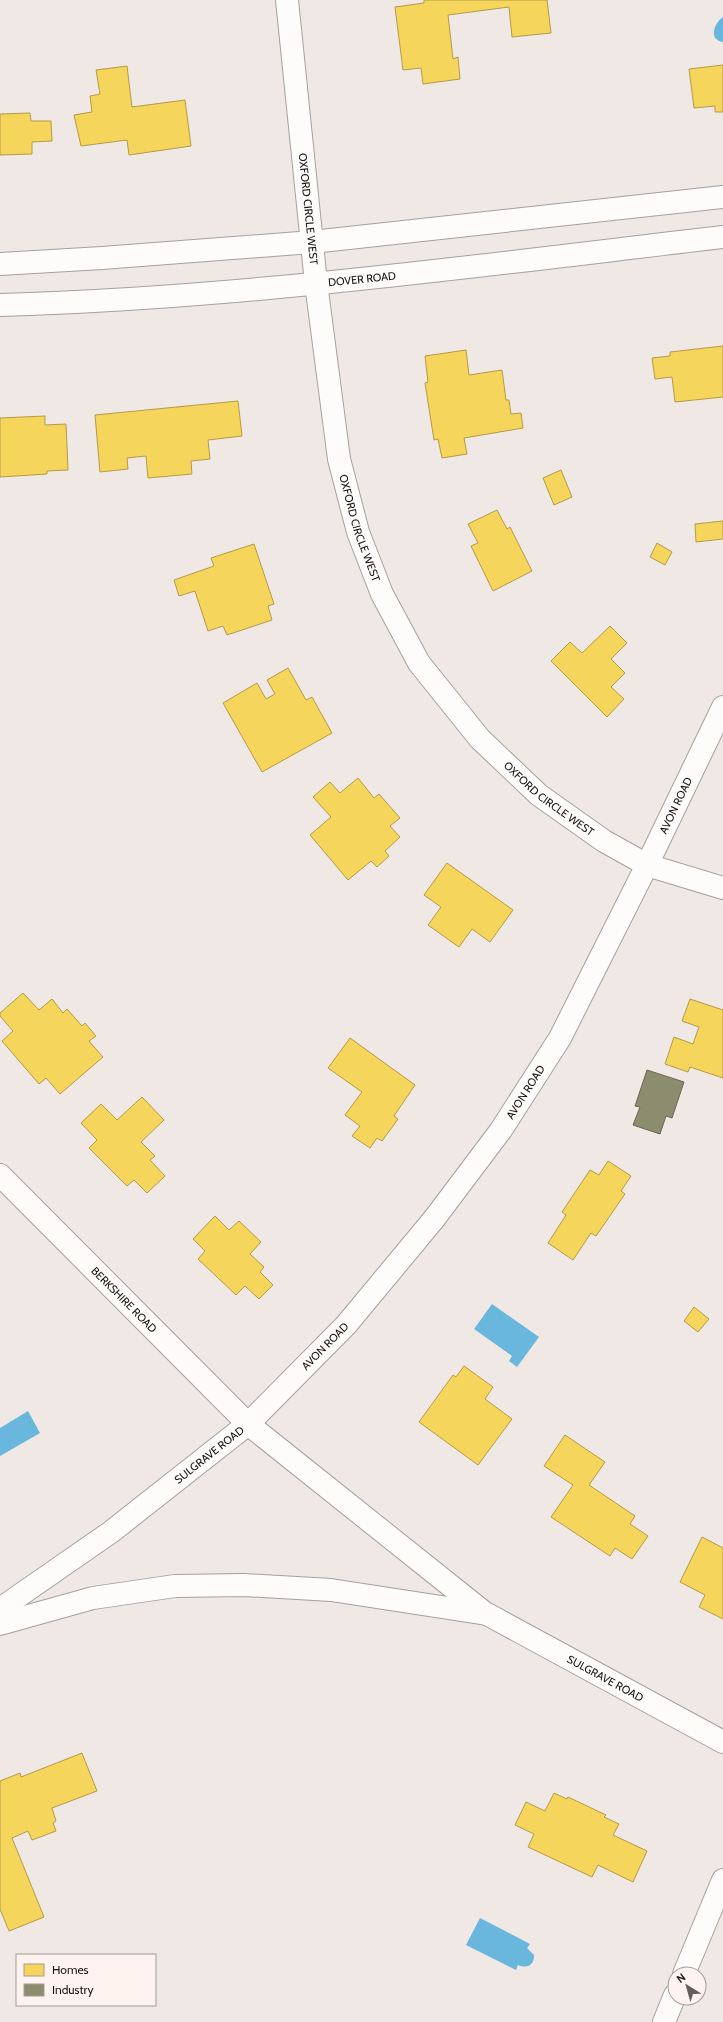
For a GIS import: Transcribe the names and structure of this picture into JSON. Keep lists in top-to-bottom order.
{
  "streets": {
    "street": [
      "OXFORD CIRCLE WEST",
      "DOVER ROAD",
      "AVON ROAD",
      "BERKSHIRE ROAD",
      "SULGRAVE ROAD"
    ]
  },
  "crossings": [
    ["OXFORD CIRCLE WEST", "DOVER ROAD"],
    ["OXFORD CIRCLE WEST", "AVON ROAD"],
    ["AVON ROAD", "BERKSHIRE ROAD"],
    ["AVON ROAD", "SULGRAVE ROAD"],
    ["BERKSHIRE ROAD", "SULGRAVE ROAD"]
  ],
  "legend": ["Homes", "Industry"],
  "north": "top left"
}
